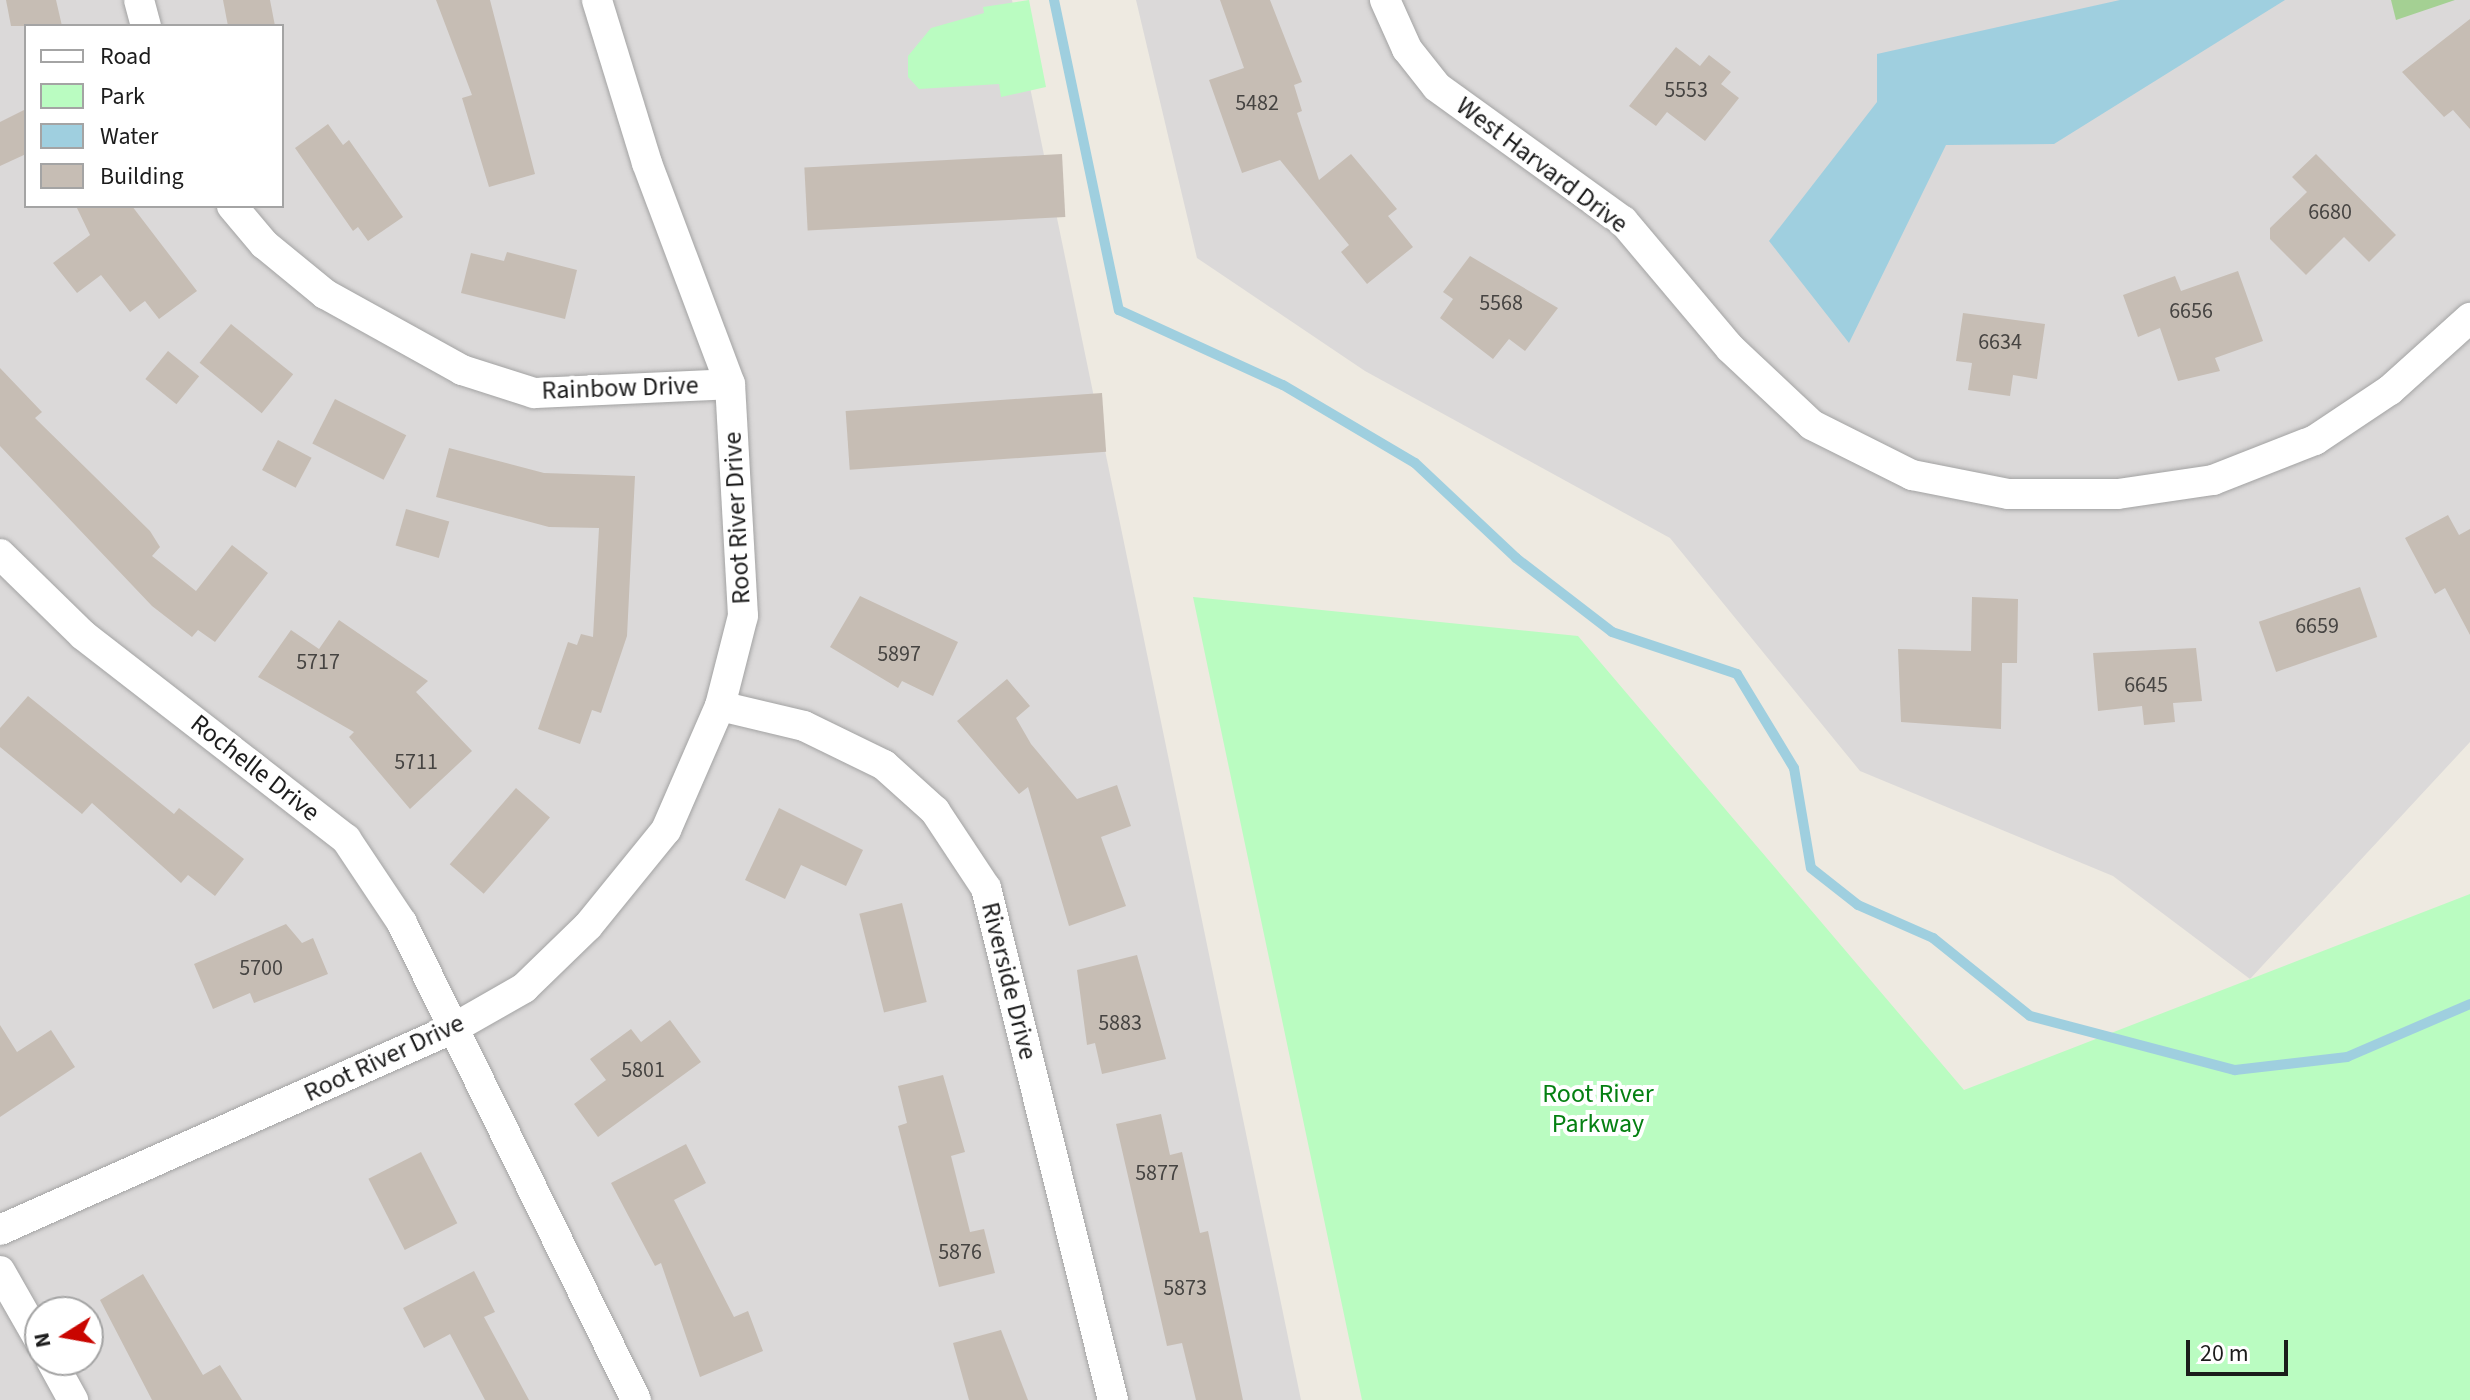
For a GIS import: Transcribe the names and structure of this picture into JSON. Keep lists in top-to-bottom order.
{
  "streets": {
    "street": [
      "West Harvard Drive",
      "Rainbow Drive",
      "Root River Drive",
      "Rochelle Drive",
      "Riverside Drive"
    ]
  },
  "crossings": [
    ["Rainbow Drive", "Root River Drive"],
    ["Root River Drive", "Rochelle Drive"],
    ["Root River Drive", "Riverside Drive"]
  ],
  "parks": ["Root River Parkway"],
  "house_numbers": [
    "5553",
    "5482",
    "6680",
    "5568",
    "6656",
    "6634",
    "6659",
    "5897",
    "5717",
    "6645",
    "5711",
    "5700",
    "5883",
    "5801",
    "5877",
    "5876",
    "5873"
  ],
  "legend": [
    "Road",
    "Park",
    "Water",
    "Building"
  ],
  "scale_bar": "20 m",
  "north": "left"
}
